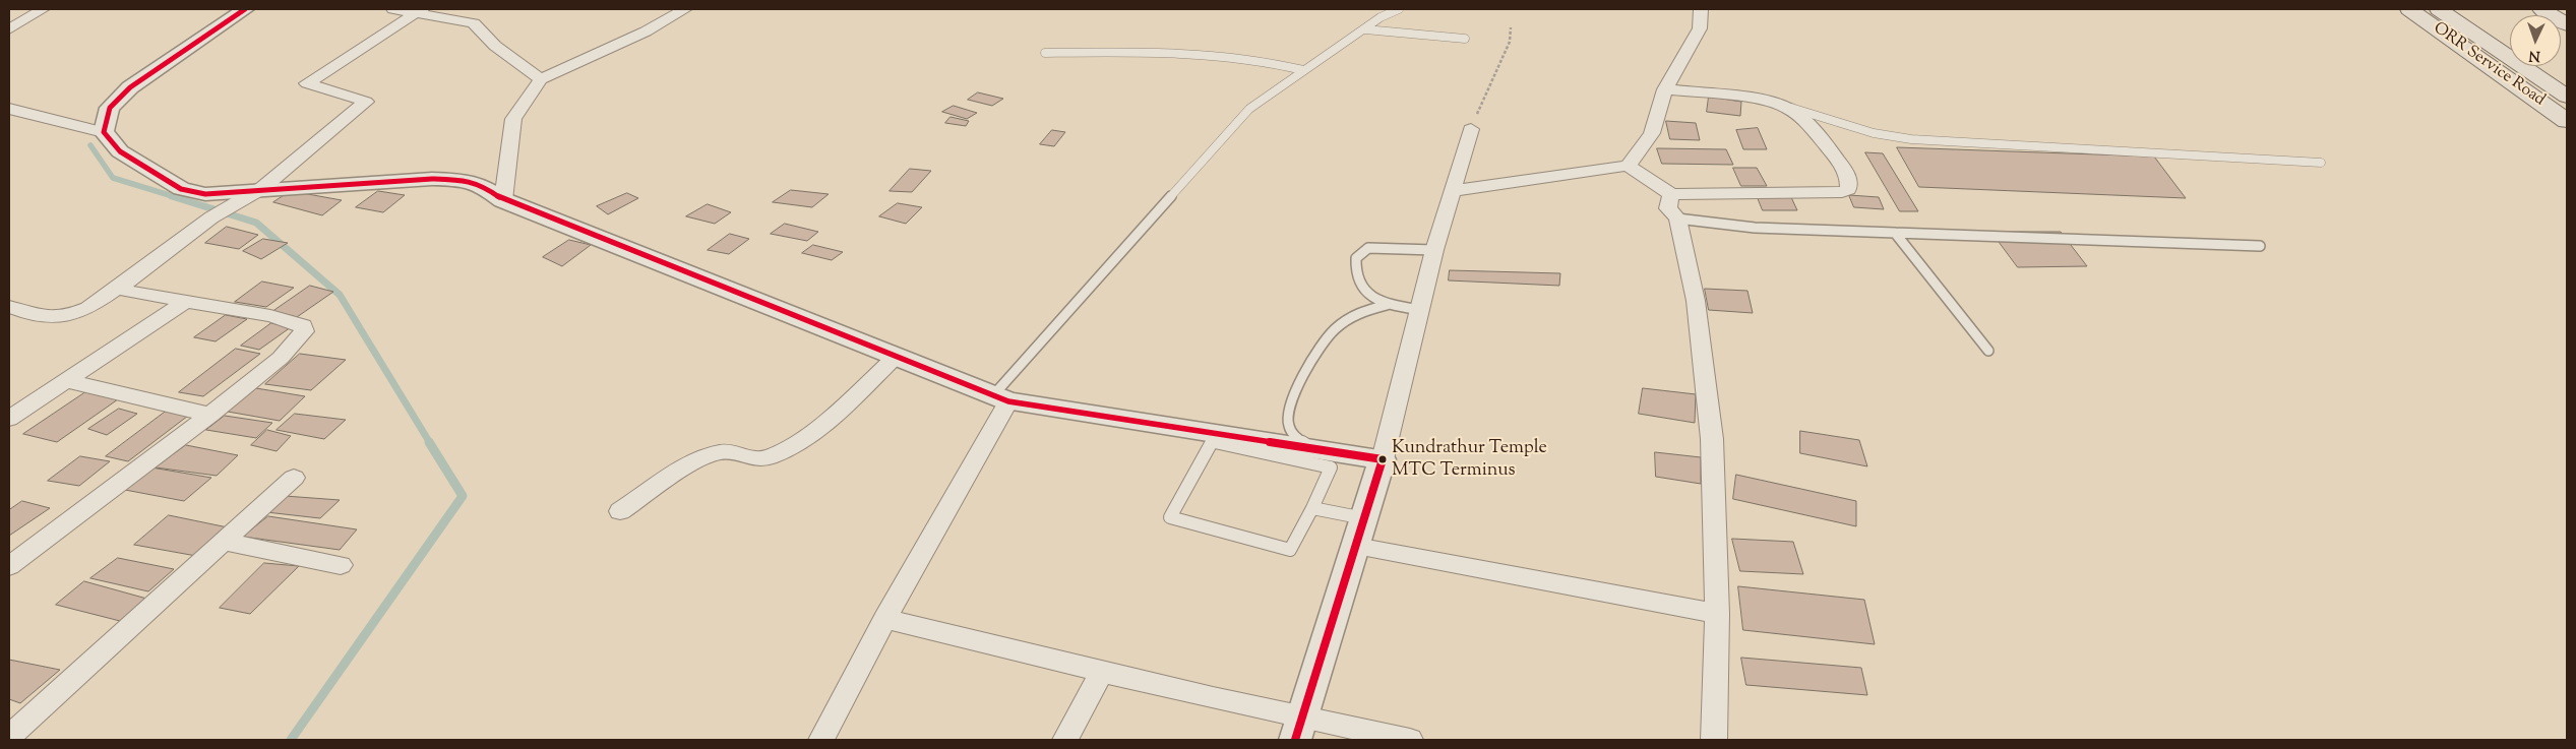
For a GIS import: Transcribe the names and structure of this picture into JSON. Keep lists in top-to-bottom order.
{
  "streets": {
    "main road": ["ORR Service Road"]
  },
  "places": ["Kundrathur Temple MTC Terminus"],
  "north": "bottom"
}
